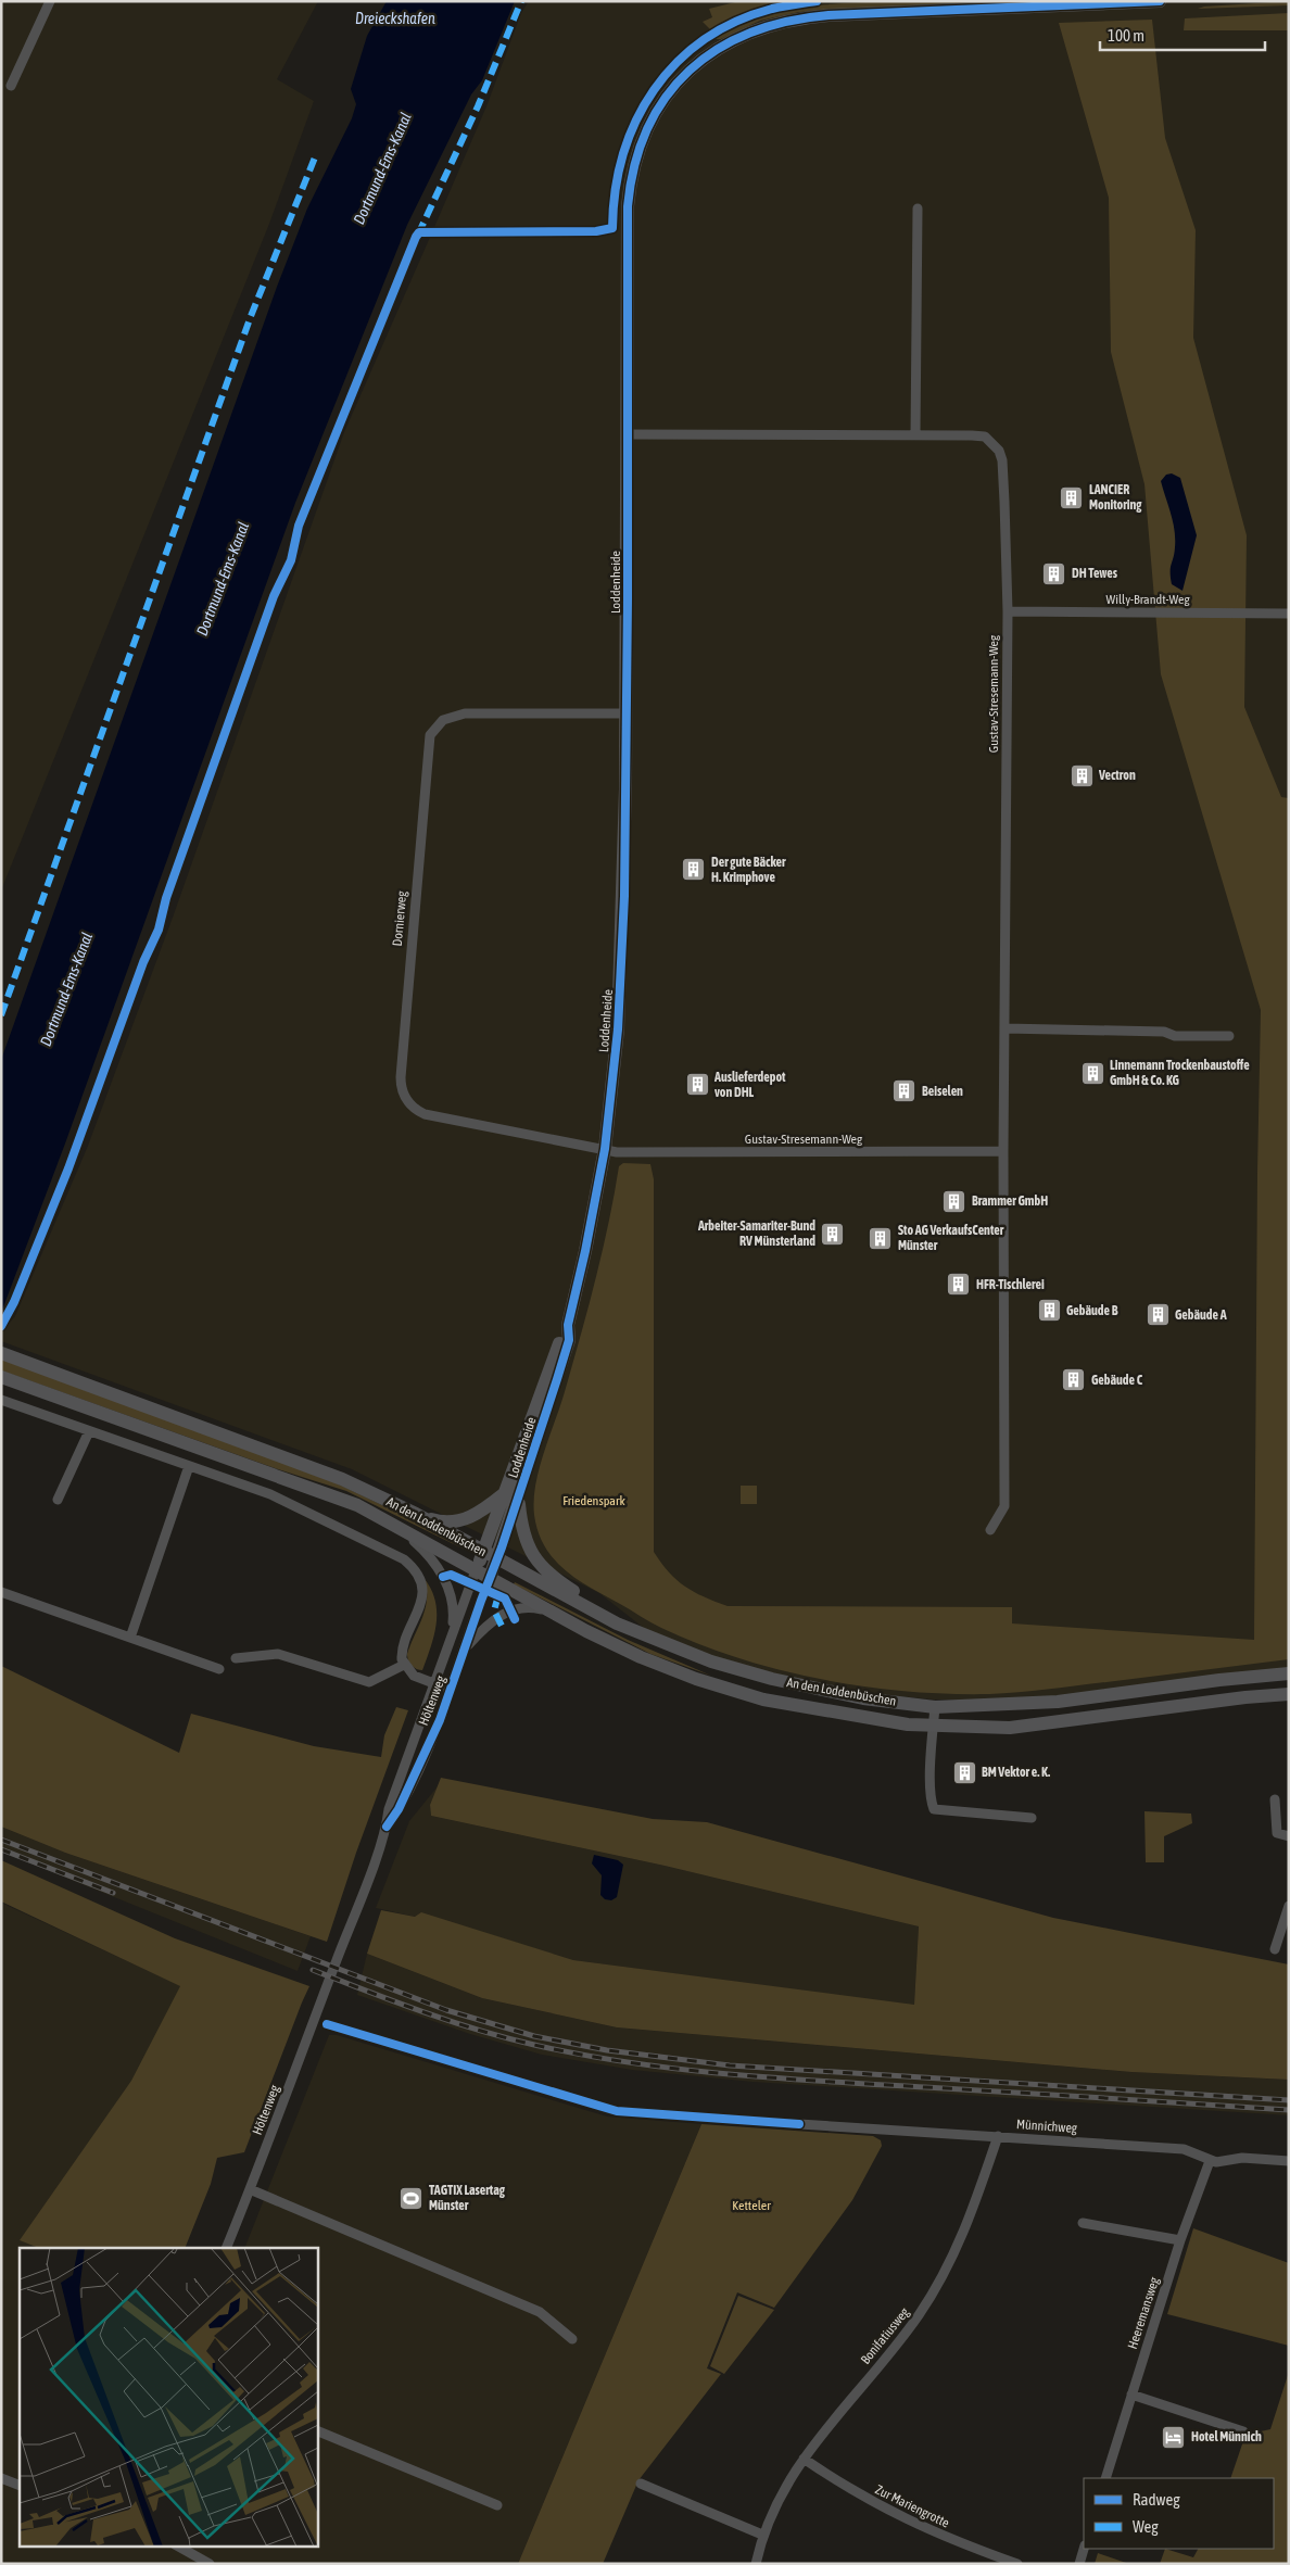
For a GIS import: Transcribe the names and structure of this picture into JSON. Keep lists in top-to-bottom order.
{
  "streets": {
    "main road": ["Loddenheide", "An den Loddenbüschen"],
    "street": [
      "Willy-Brandt-Weg",
      "Gustav-Stresemann-Weg",
      "Dornierweg",
      "Höltenweg",
      "Münnichweg",
      "Heeremansweg",
      "Bonifatiusweg",
      "Zur Mariengrotte"
    ]
  },
  "crossings": [
    ["Loddenheide", "Gustav-Stresemann-Weg"],
    ["Loddenheide", "Dornierweg"],
    ["Loddenheide", "An den Loddenbüschen"],
    ["Loddenheide", "Höltenweg"],
    ["Willy-Brandt-Weg", "Gustav-Stresemann-Weg"],
    ["Gustav-Stresemann-Weg", "Dornierweg"],
    ["An den Loddenbüschen", "Höltenweg"],
    ["Münnichweg", "Heeremansweg"],
    ["Münnichweg", "Bonifatiusweg"],
    ["Bonifatiusweg", "Zur Mariengrotte"]
  ],
  "water": ["Dreieckshafen", "Dortmund-Ems-Kanal"],
  "parks": ["Friedenspark", "Ketteler"],
  "places": {
    "building": [
      "LANCIER Monitoring",
      "DH Tewes",
      "Vectron",
      "Der gute Bäcker H. Krimphove",
      "Linnemann Trockenbaustoffe GmbH & Co. KG",
      "Auslieferdepot von DHL",
      "Beiselen",
      "Brammer GmbH",
      "Arbeiter-Samariter-Bund RV Münsterland",
      "Sto AG VerkaufsCenter Münster",
      "HFR-Tischlerei",
      "Gebäude B",
      "Gebäude A",
      "Gebäude C",
      "BM Vektor e. K."
    ],
    "sports": ["TAGTIX Lasertag Münster"],
    "hotel": ["Hotel Münnich"]
  },
  "legend": ["Radweg", "Weg"],
  "scale_bar": "100 m"
}
